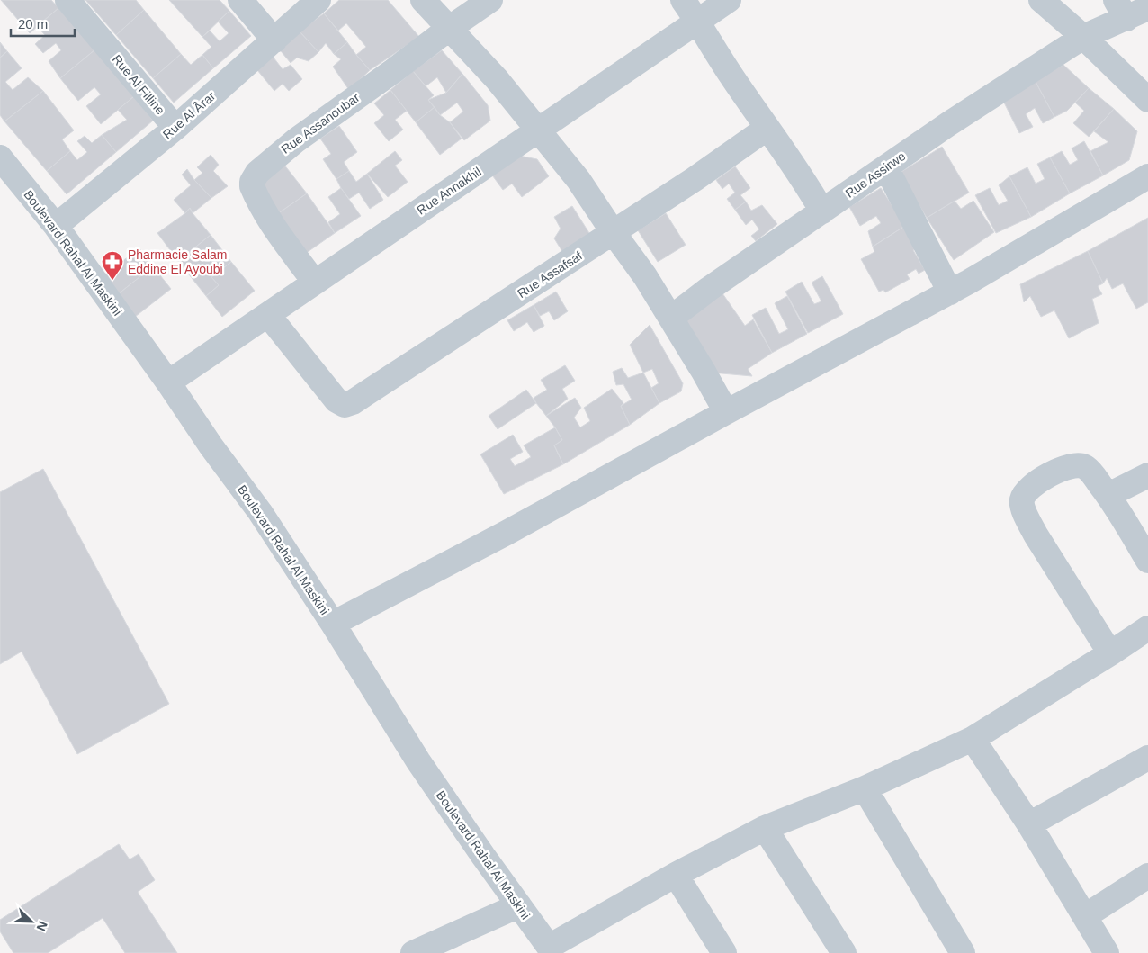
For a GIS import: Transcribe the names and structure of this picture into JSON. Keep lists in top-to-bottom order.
{
  "streets": {
    "street": [
      "Rue Al Filline",
      "Rue Al Ârar",
      "Rue Assanoubar",
      "Rue Assirwe",
      "Rue Annakhil",
      "Boulevard Rahal Al Maskini",
      "Rue Assafsaf"
    ]
  },
  "crossings": [
    ["Rue Al Filline", "Rue Al Ârar"],
    ["Rue Al Ârar", "Boulevard Rahal Al Maskini"],
    ["Rue Assanoubar", "Rue Annakhil"],
    ["Rue Annakhil", "Boulevard Rahal Al Maskini"],
    ["Rue Annakhil", "Rue Assafsaf"]
  ],
  "places": {
    "pharmacy": ["Pharmacie Salam Eddine El Ayoubi"]
  },
  "scale_bar": "20 m",
  "north": "bottom right"
}
